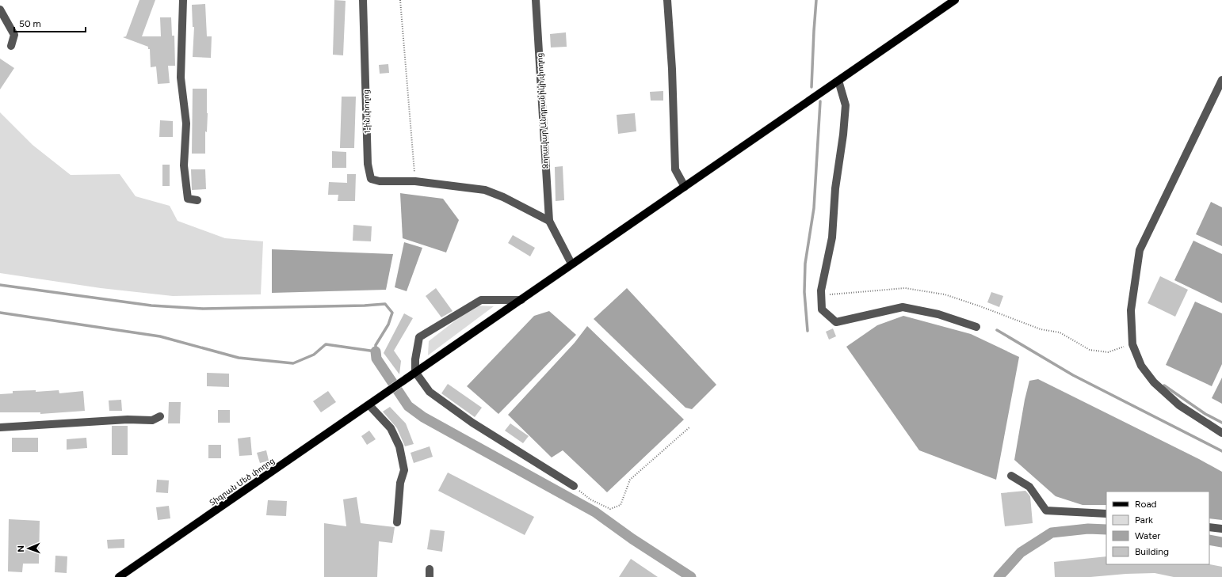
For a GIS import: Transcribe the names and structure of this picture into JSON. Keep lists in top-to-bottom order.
{
  "streets": {
    "main road": ["Տիգրան Մեծ փողոց"],
    "street": ["Զորավար Անդրանիկի փողոց", "1-ին փողոց"]
  },
  "legend": [
    "Road",
    "Park",
    "Water",
    "Building"
  ],
  "scale_bar": "50 m",
  "north": "left"
}
